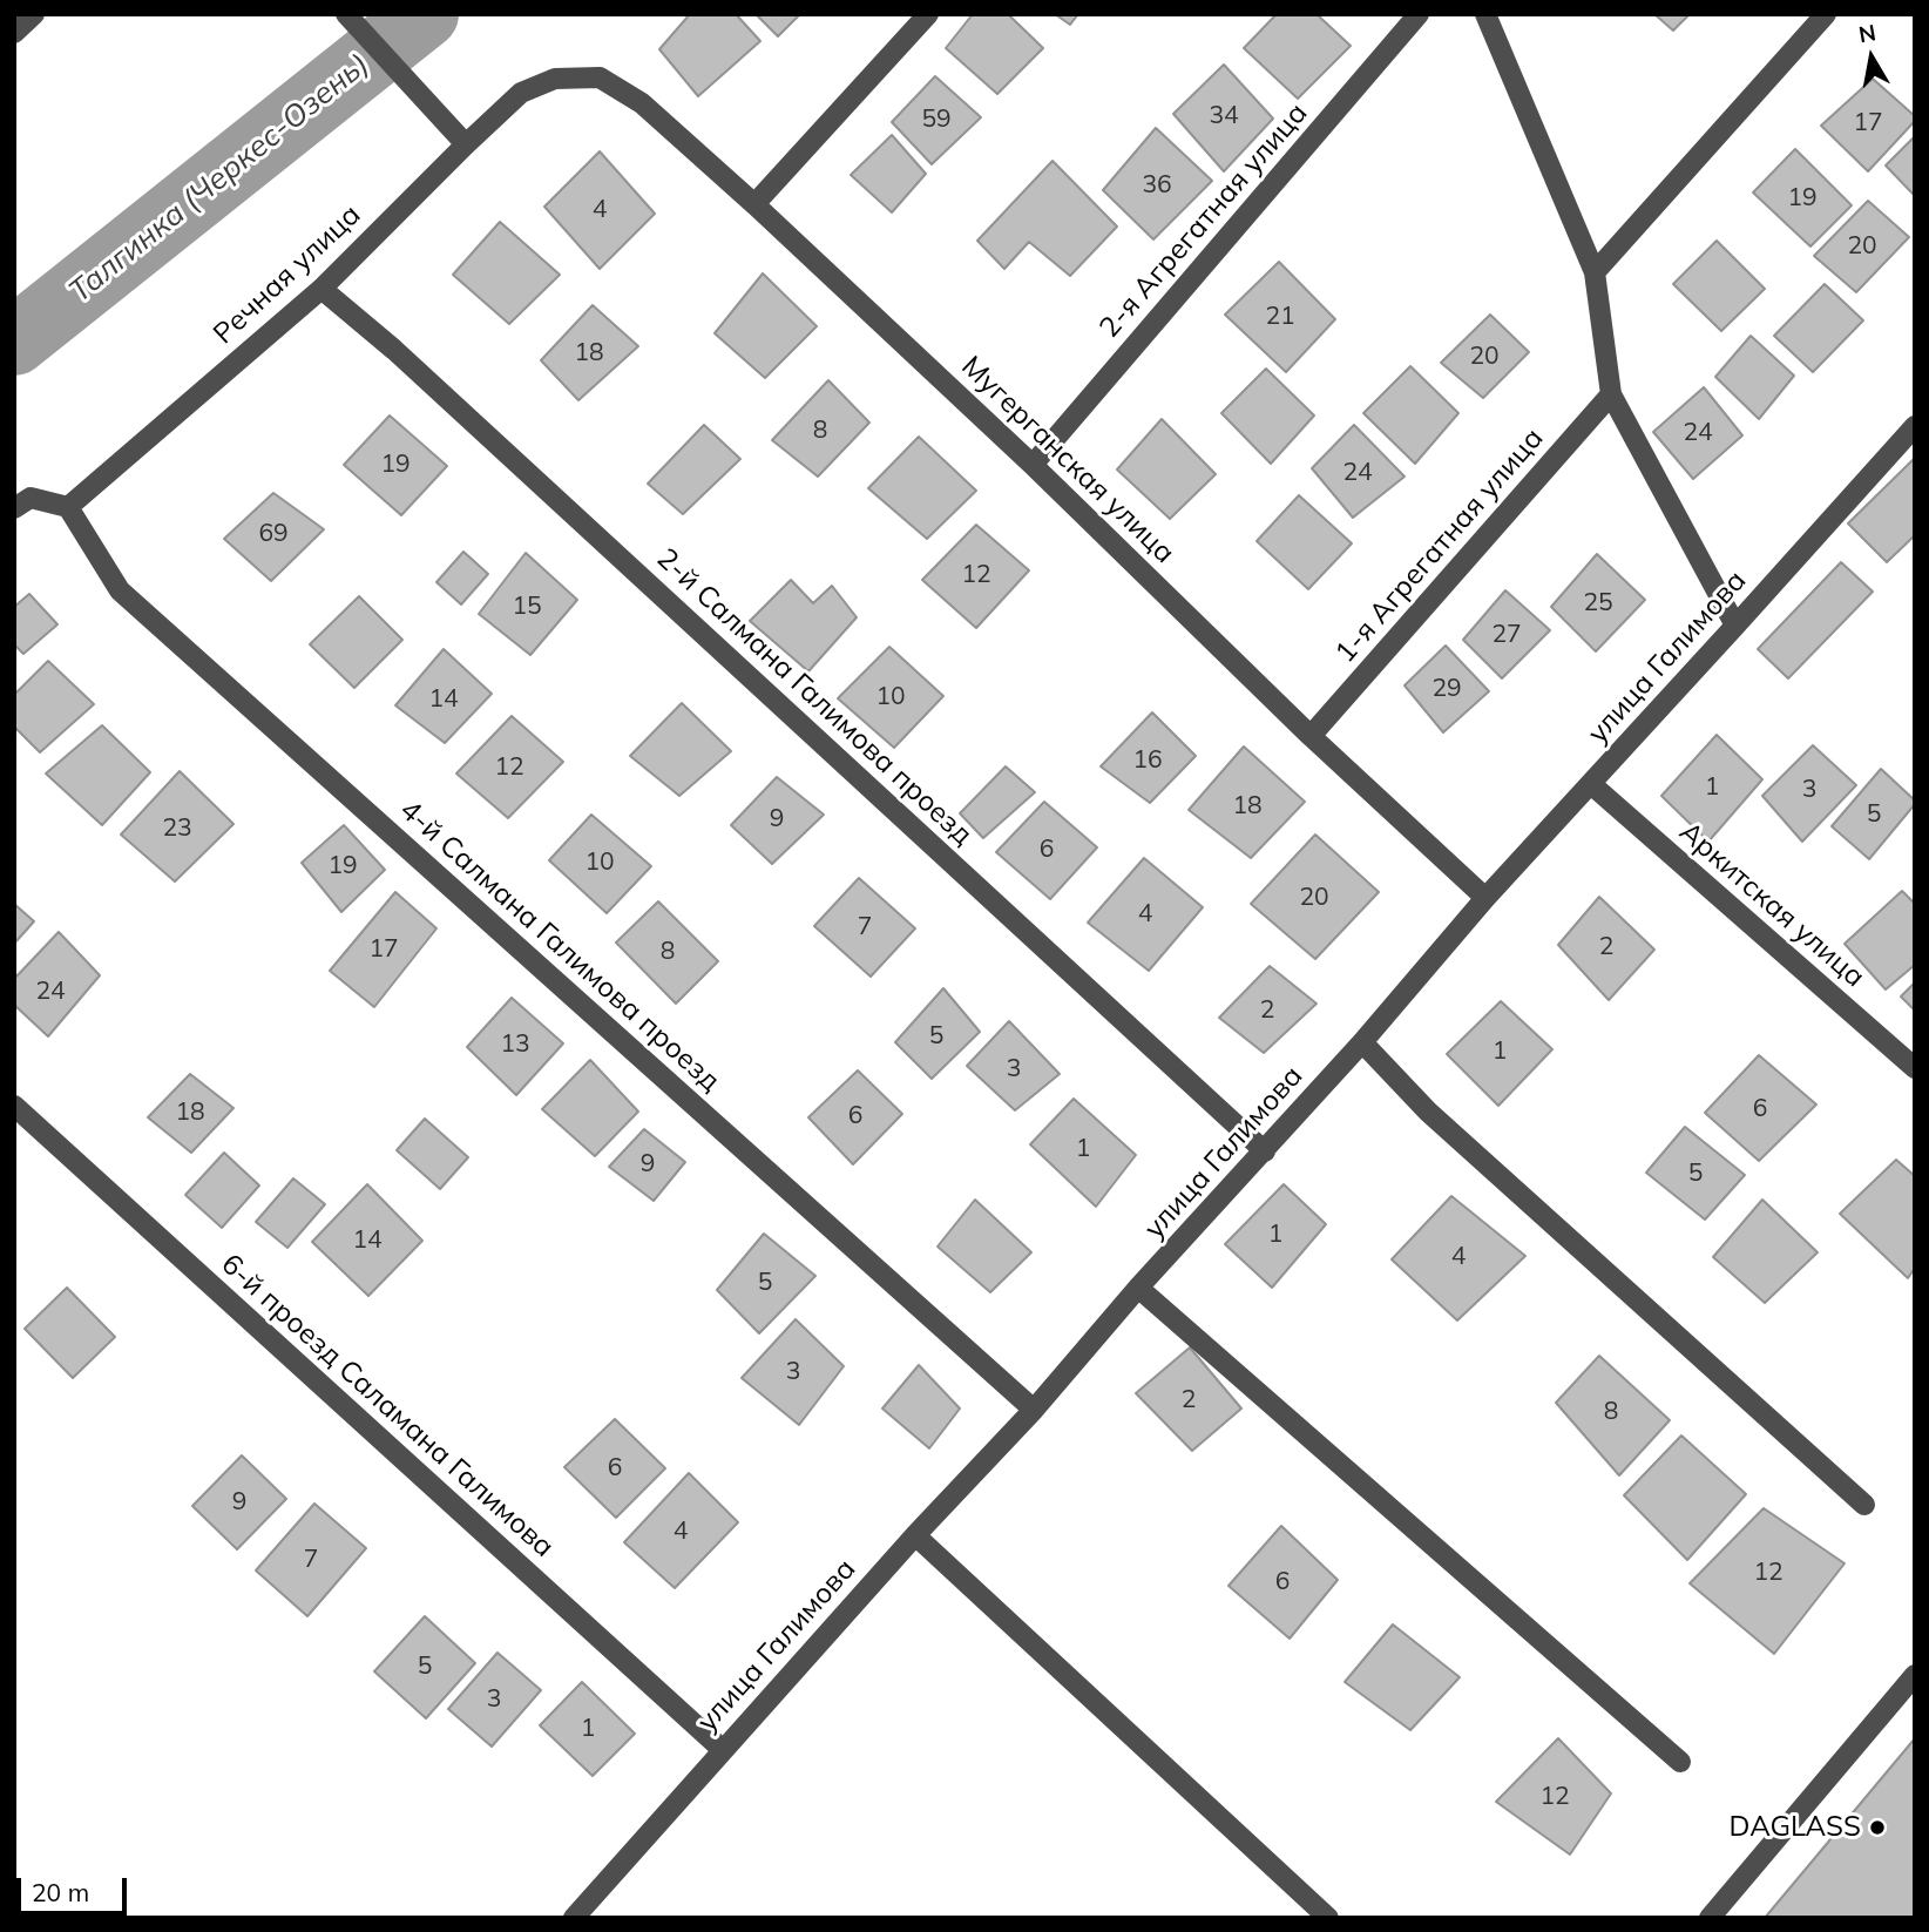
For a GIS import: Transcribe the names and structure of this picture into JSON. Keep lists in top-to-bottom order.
{
  "streets": {
    "street": [
      "2-я Агрегатная улица",
      "Речная улица",
      "Мугерганская улица",
      "1-я Агрегатная улица",
      "улица Галимова",
      "2-й Салмана Галимова проезд",
      "Аркитская улица",
      "4-й Салмана Галимова проезд",
      "6-й проезд Саламана Галимова"
    ]
  },
  "crossings": [
    ["2-я Агрегатная улица", "Мугерганская улица"],
    ["Речная улица", "Мугерганская улица"],
    ["Речная улица", "2-й Салмана Галимова проезд"],
    ["Речная улица", "4-й Салмана Галимова проезд"],
    ["Мугерганская улица", "1-я Агрегатная улица"],
    ["Мугерганская улица", "улица Галимова"],
    ["улица Галимова", "2-й Салмана Галимова проезд"],
    ["улица Галимова", "Аркитская улица"],
    ["улица Галимова", "4-й Салмана Галимова проезд"],
    ["улица Галимова", "6-й проезд Саламана Галимова"]
  ],
  "water": ["Талгинка (Черкес-Озень)"],
  "places": ["DAGLASS"],
  "house_numbers": [
    "34",
    "59",
    "17",
    "36",
    "19",
    "4",
    "20",
    "21",
    "18",
    "20",
    "8",
    "24",
    "19",
    "24",
    "69",
    "12",
    "25",
    "15",
    "27",
    "29",
    "10",
    "14",
    "16",
    "12",
    "1",
    "3",
    "18",
    "5",
    "9",
    "23",
    "6",
    "10",
    "19",
    "20",
    "4",
    "7",
    "2",
    "17",
    "8",
    "24",
    "2",
    "5",
    "13",
    "1",
    "3",
    "6",
    "18",
    "6",
    "1",
    "9",
    "5",
    "1",
    "14",
    "4",
    "5",
    "3",
    "2",
    "8",
    "6",
    "9",
    "4",
    "7",
    "12",
    "6",
    "5",
    "3",
    "1",
    "12"
  ],
  "scale_bar": "20 m",
  "north": "top"
}
